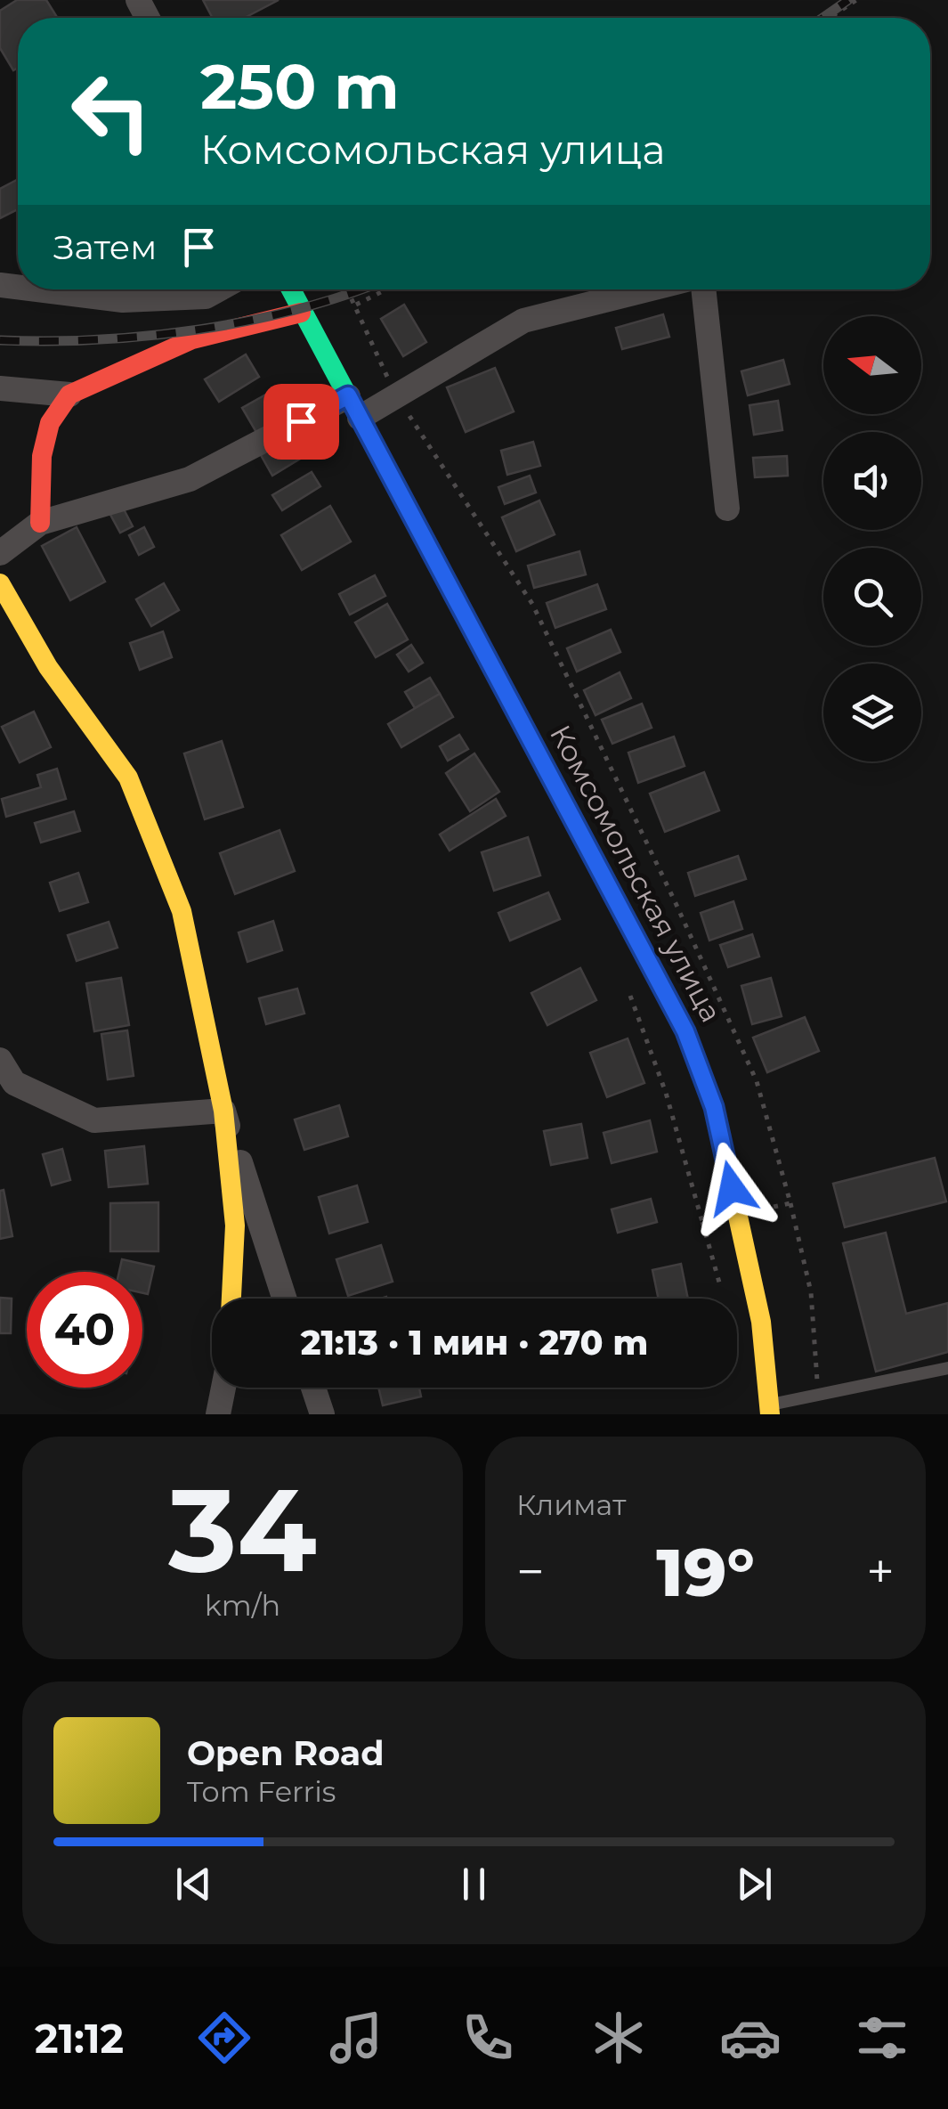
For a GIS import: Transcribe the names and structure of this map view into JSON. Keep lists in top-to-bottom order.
{
  "streets": {
    "street": ["Комсомольская улица"]
  },
  "north": "left",
  "page": {
    "turn": ["250 m", "Комсомольская улица"],
    "then": "Затем",
    "limit": "40",
    "trip": "21:13 · 1 мин · 270 m",
    "tile": [
      ["34", "km/h"],
      "Климат"
    ],
    "heat": ["−", "19°", "+"],
    "song": ["Open Road", "Tom Ferris"],
    "tabs": "21:12"
  }
}
